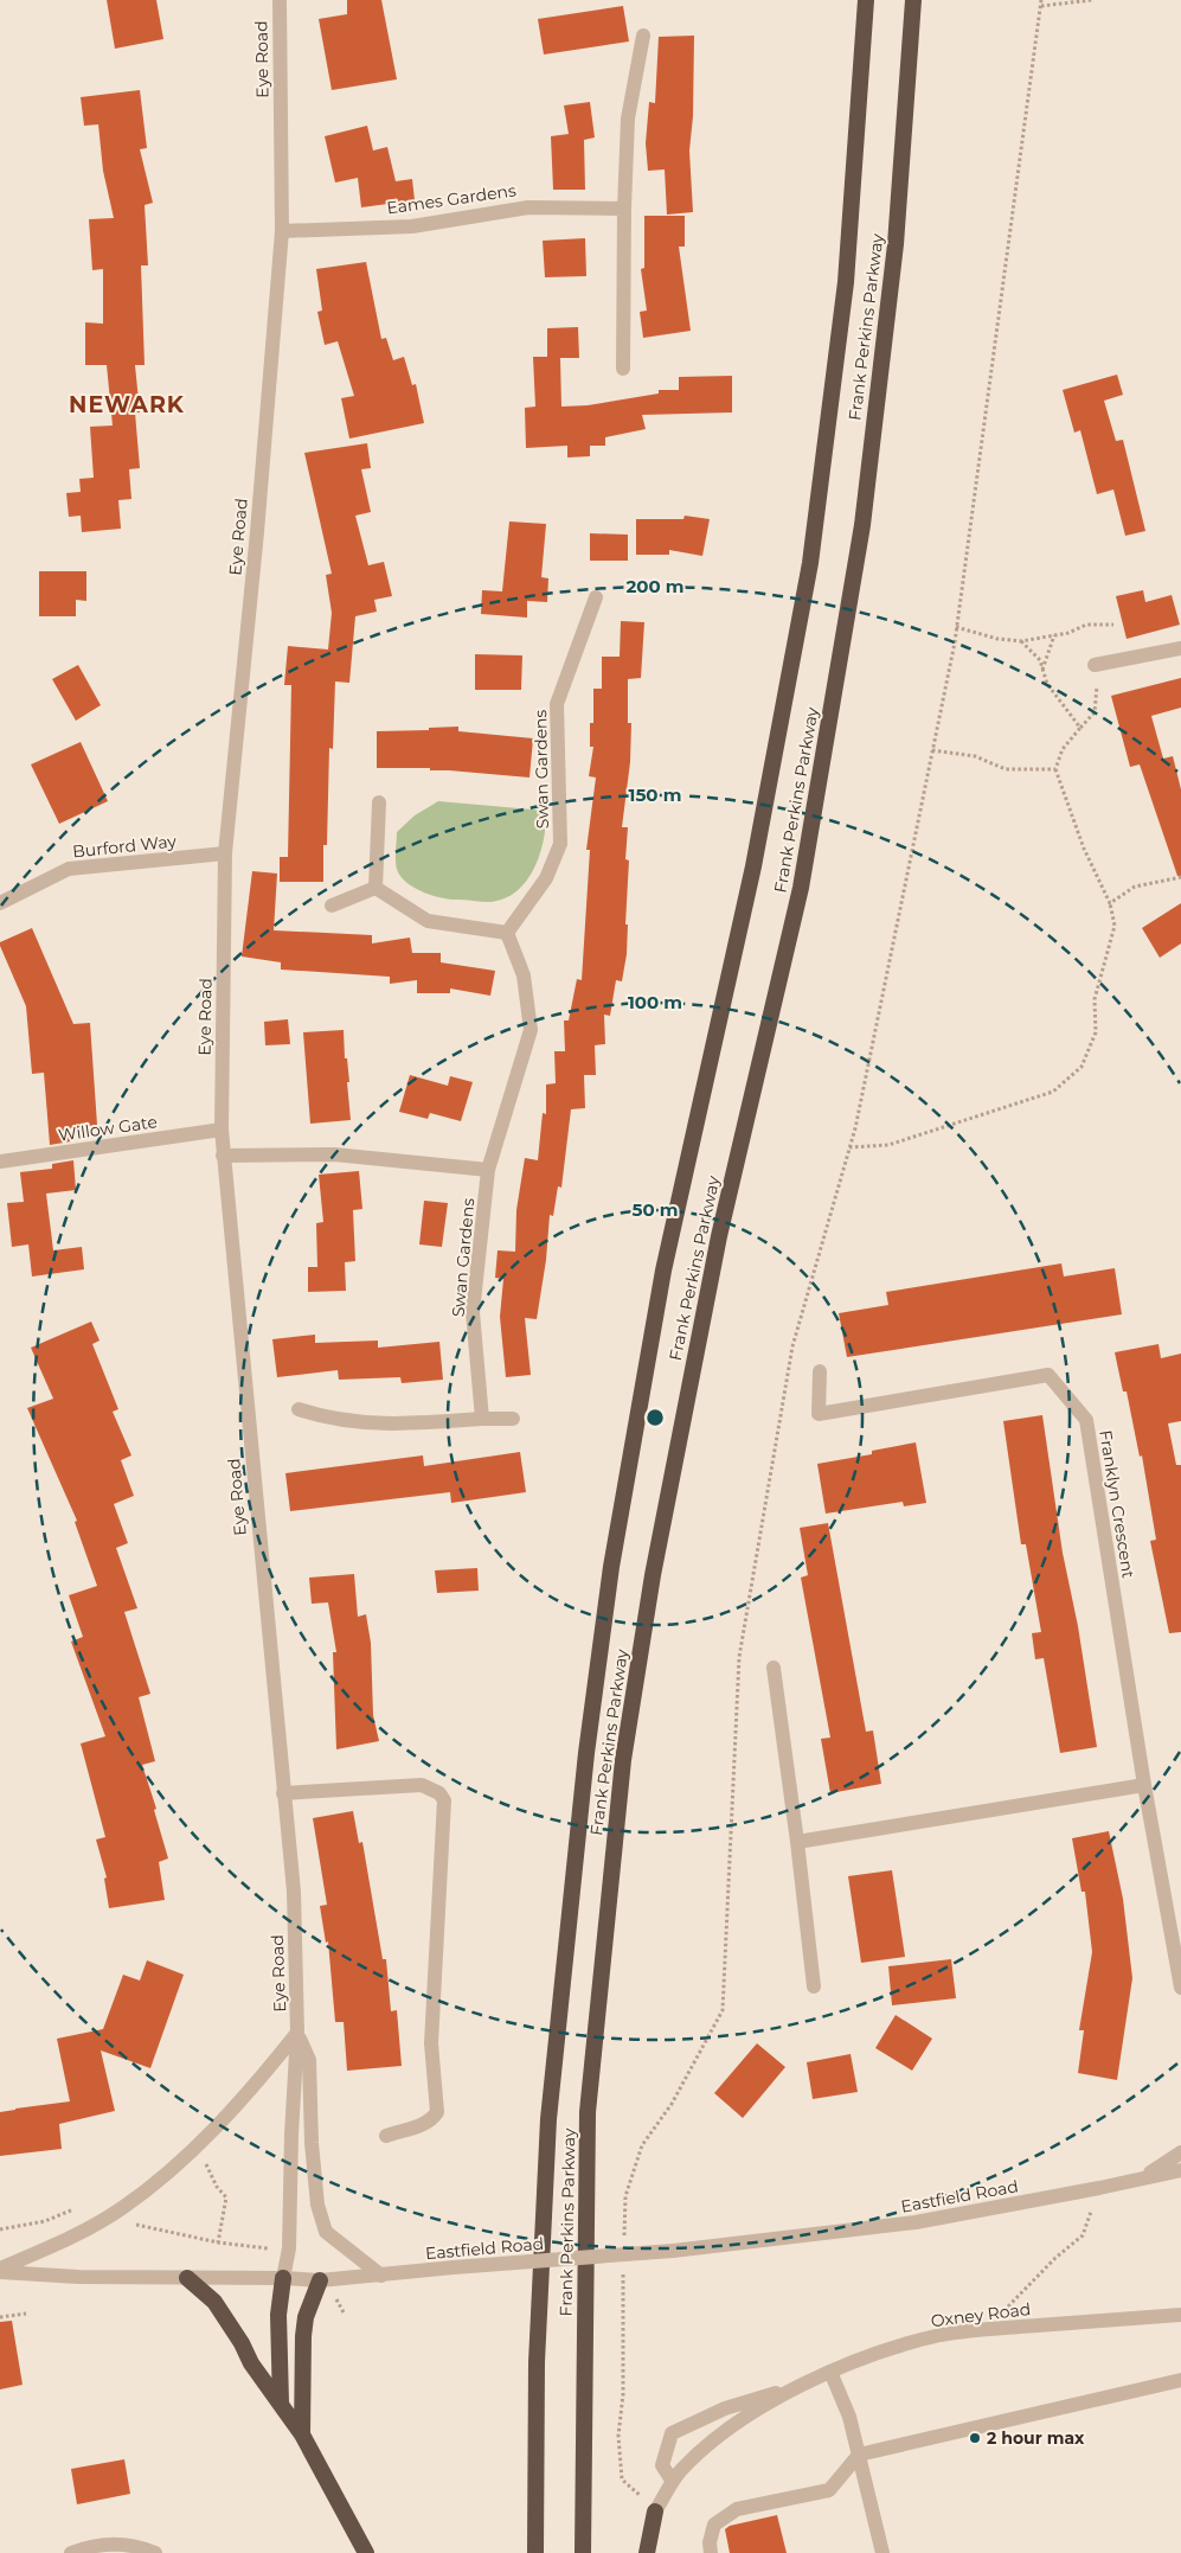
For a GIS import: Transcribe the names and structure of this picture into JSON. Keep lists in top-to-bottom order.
{
  "streets": {
    "highway": ["Frank Perkins Parkway"],
    "street": [
      "Eye Road",
      "Eames Gardens",
      "Swan Gardens",
      "Burford Way",
      "Willow Gate",
      "Franklyn Crescent",
      "Eastfield Road",
      "Oxney Road"
    ]
  },
  "crossings": [
    ["Eye Road", "Eames Gardens"],
    ["Eye Road", "Burford Way"],
    ["Eye Road", "Willow Gate"],
    ["Eye Road", "Eastfield Road"]
  ],
  "districts": ["NEWARK"],
  "places": ["2 hour max"],
  "rings": [
    "200 m",
    "150 m",
    "100 m",
    "50 m"
  ]
}
